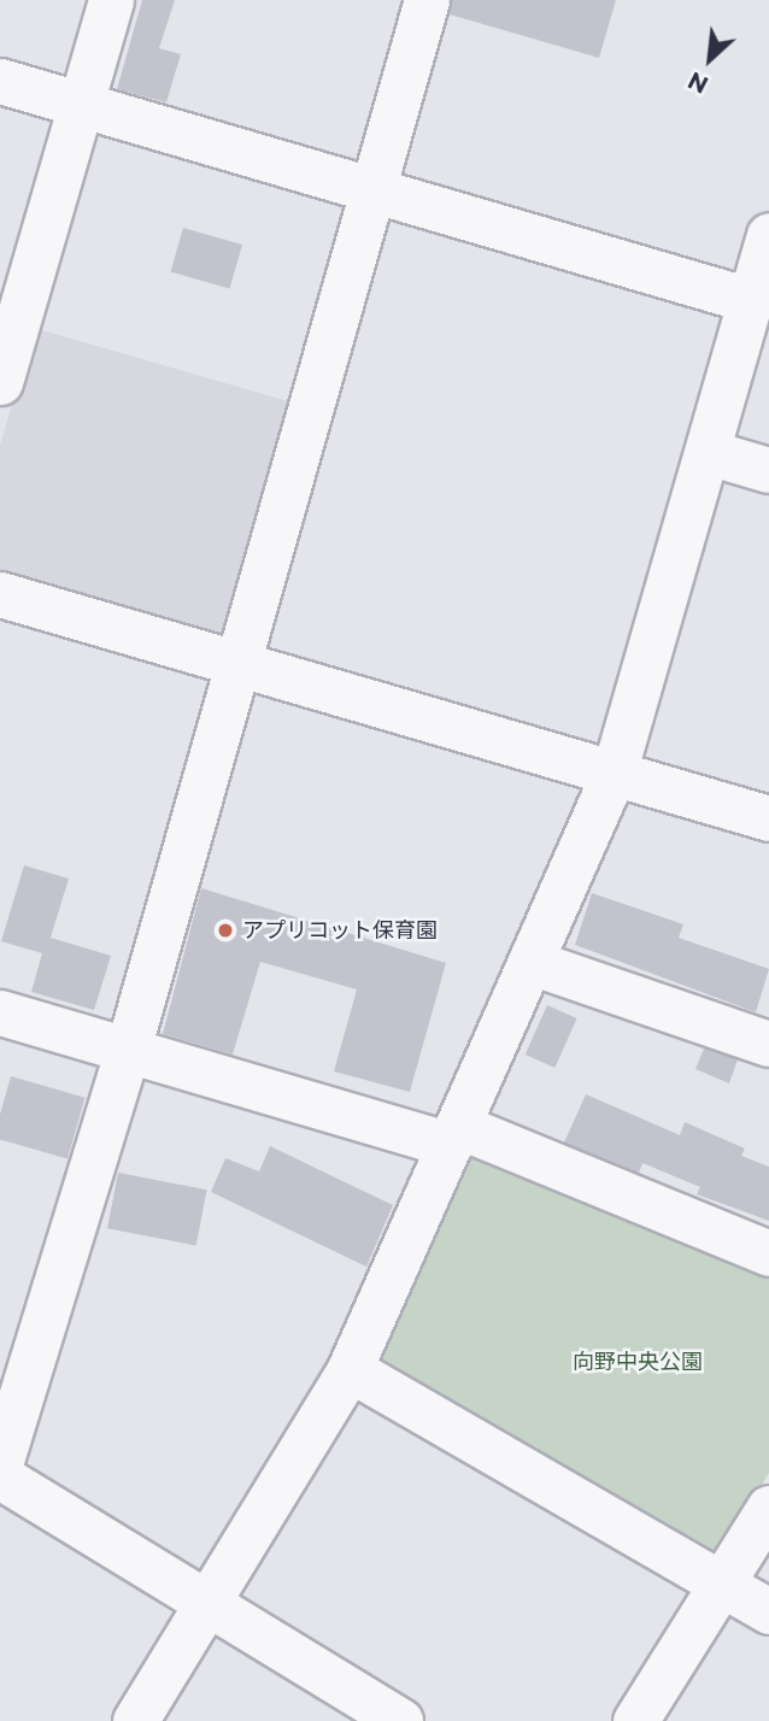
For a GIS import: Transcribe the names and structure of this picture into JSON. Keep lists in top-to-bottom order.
{
  "parks": ["向野中央公園"],
  "places": ["アプリコット保育園"],
  "north": "bottom left"
}
